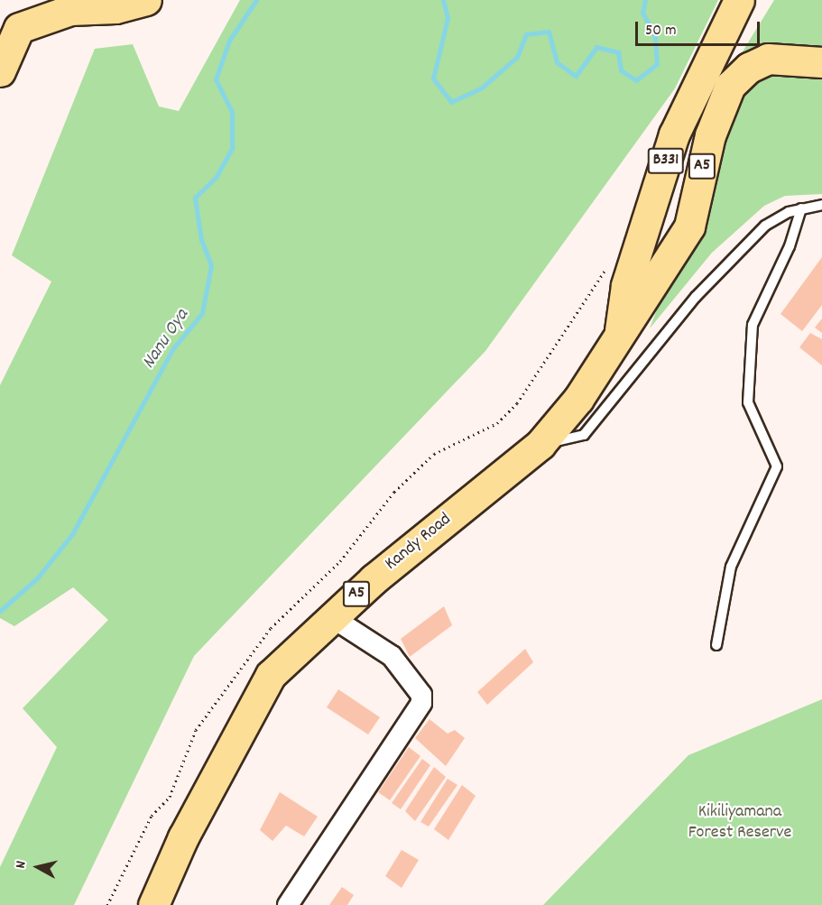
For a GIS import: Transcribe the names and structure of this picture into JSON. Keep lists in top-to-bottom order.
{
  "streets": {
    "main road": ["B331", "A5", "Kandy Road"]
  },
  "crossings": [
    ["B331", "A5"],
    ["B331", "Kandy Road"],
    ["A5", "Kandy Road"]
  ],
  "water": ["Nanu Oya"],
  "parks": ["Kikiliyamana Forest Reserve"],
  "scale_bar": "50 m",
  "north": "left"
}
